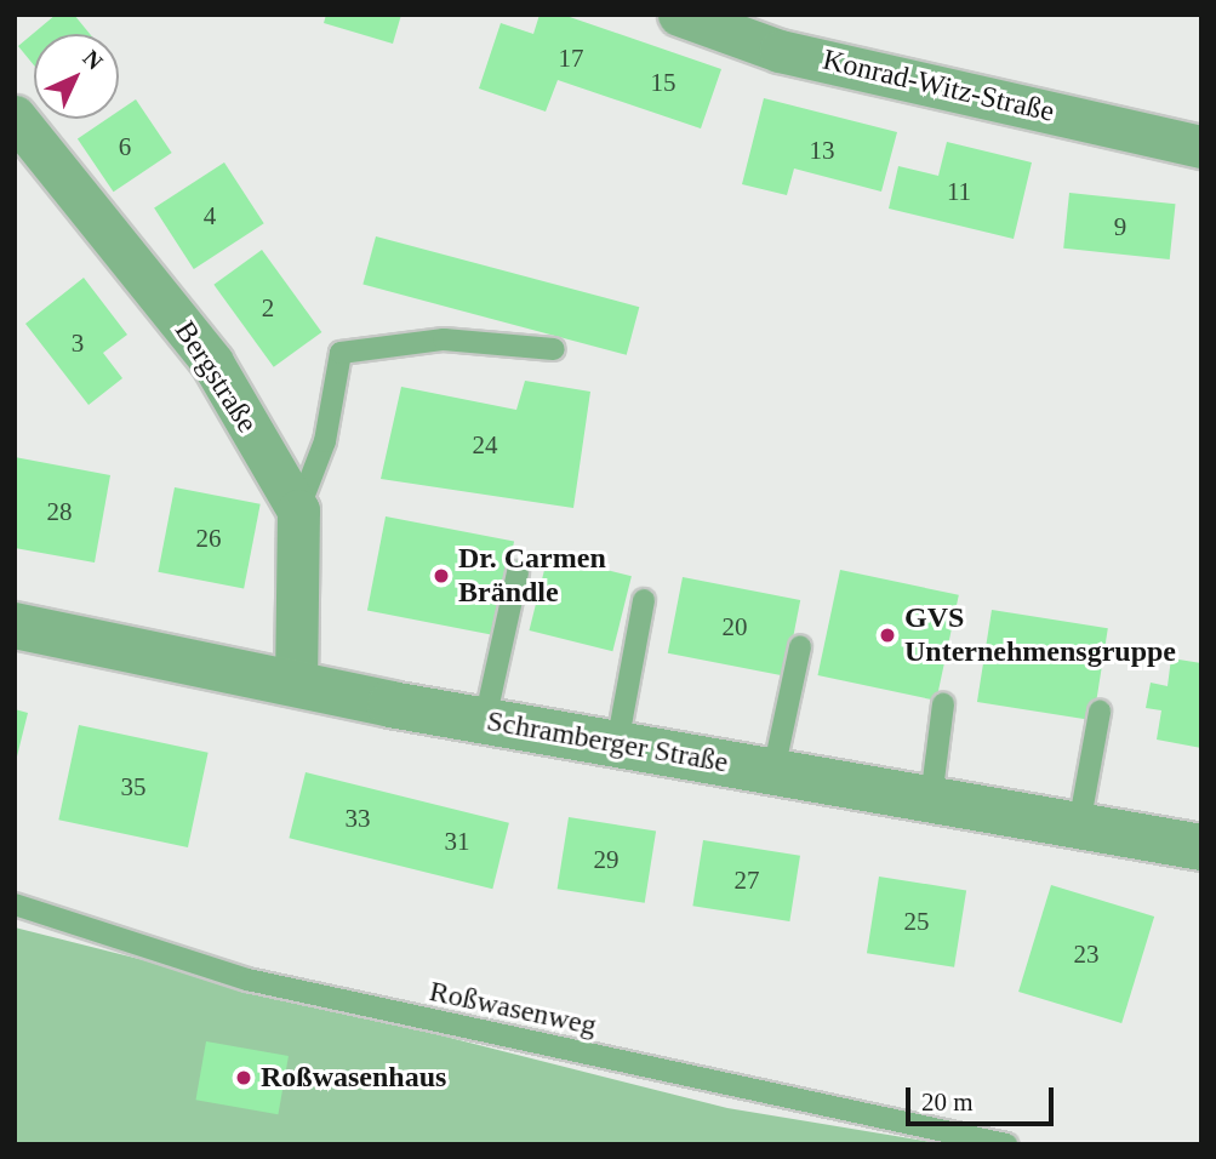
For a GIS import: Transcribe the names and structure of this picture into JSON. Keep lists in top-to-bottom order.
{
  "streets": {
    "street": ["Konrad-Witz-Straße", "Bergstraße", "Schramberger Straße"],
    "lane": ["Roßwasenweg"]
  },
  "places": ["Dr. Carmen Brändle", "GVS Unternehmensgruppe", "Roßwasenhaus"],
  "house_numbers": [
    "17",
    "15",
    "6",
    "13",
    "11",
    "4",
    "9",
    "2",
    "3",
    "24",
    "28",
    "26",
    "20",
    "35",
    "33",
    "31",
    "29",
    "27",
    "25",
    "23"
  ],
  "scale_bar": "20 m",
  "north": "top right"
}
